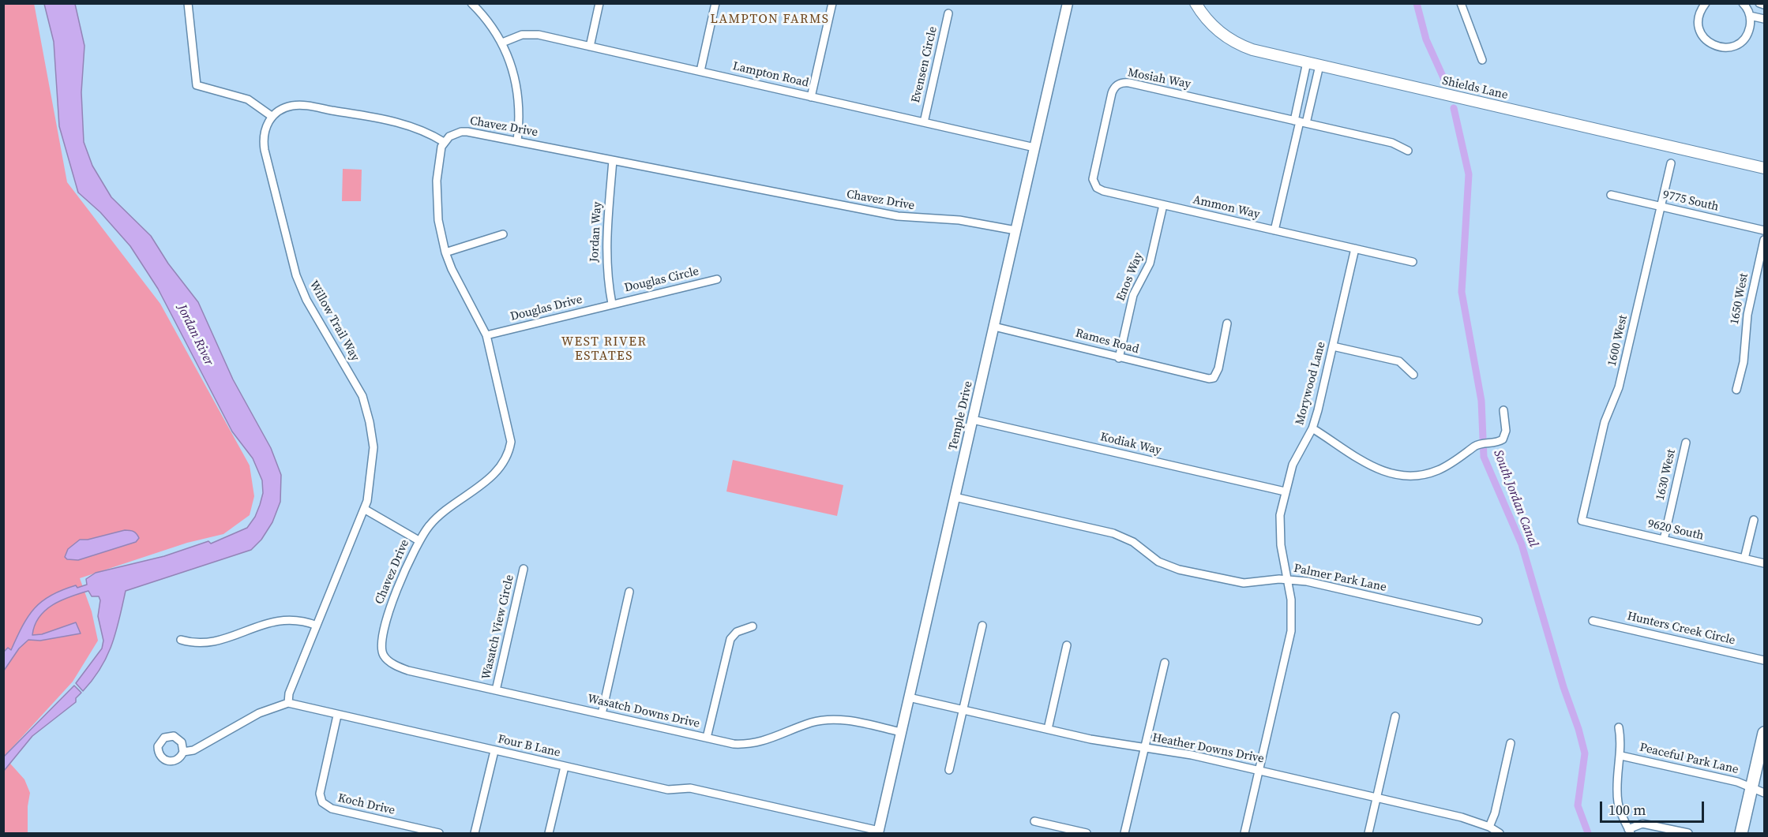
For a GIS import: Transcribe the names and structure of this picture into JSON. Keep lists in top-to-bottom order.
{
  "streets": {
    "main road": ["Shields Lane"],
    "street": [
      "Evensen Circle",
      "Lampton Road",
      "Mosiah Way",
      "Chavez Drive",
      "9775 South",
      "Ammon Way",
      "Jordan Way",
      "Enos Way",
      "Douglas Circle",
      "1650 West",
      "Douglas Drive",
      "Willow Trail Way",
      "1600 West",
      "Rames Road",
      "Morywood Lane",
      "Temple Drive",
      "Kodiak Way",
      "1630 West",
      "9620 South",
      "Palmer Park Lane",
      "Wasatch View Circle",
      "Hunters Creek Circle",
      "Wasatch Downs Drive",
      "Four B Lane",
      "Heather Downs Drive",
      "Peaceful Park Lane",
      "Koch Drive"
    ]
  },
  "crossings": [
    ["Evensen Circle", "Lampton Road"],
    ["Lampton Road", "Temple Drive"],
    ["Mosiah Way", "Ammon Way"],
    ["Chavez Drive", "Jordan Way"],
    ["Chavez Drive", "Douglas Drive"],
    ["Chavez Drive", "Temple Drive"],
    ["Chavez Drive", "Wasatch Downs Drive"],
    ["9775 South", "1600 West"],
    ["Ammon Way", "Enos Way"],
    ["Ammon Way", "Morywood Lane"],
    ["Jordan Way", "Douglas Circle"],
    ["Jordan Way", "Douglas Drive"],
    ["Enos Way", "Rames Road"],
    ["Douglas Circle", "Douglas Drive"],
    ["Willow Trail Way", "Four B Lane"],
    ["1600 West", "9620 South"],
    ["Rames Road", "Temple Drive"],
    ["Morywood Lane", "Kodiak Way"],
    ["Morywood Lane", "Palmer Park Lane"],
    ["Morywood Lane", "Heather Downs Drive"],
    ["Temple Drive", "Kodiak Way"],
    ["Temple Drive", "Palmer Park Lane"],
    ["Temple Drive", "Wasatch Downs Drive"],
    ["Temple Drive", "Four B Lane"],
    ["Temple Drive", "Heather Downs Drive"],
    ["1630 West", "9620 South"],
    ["Wasatch View Circle", "Wasatch Downs Drive"],
    ["Four B Lane", "Koch Drive"]
  ],
  "districts": ["LAMPTON FARMS", "WEST RIVER ESTATES"],
  "water": ["Jordan River", "South Jordan Canal"],
  "scale_bar": "100 m"
}
